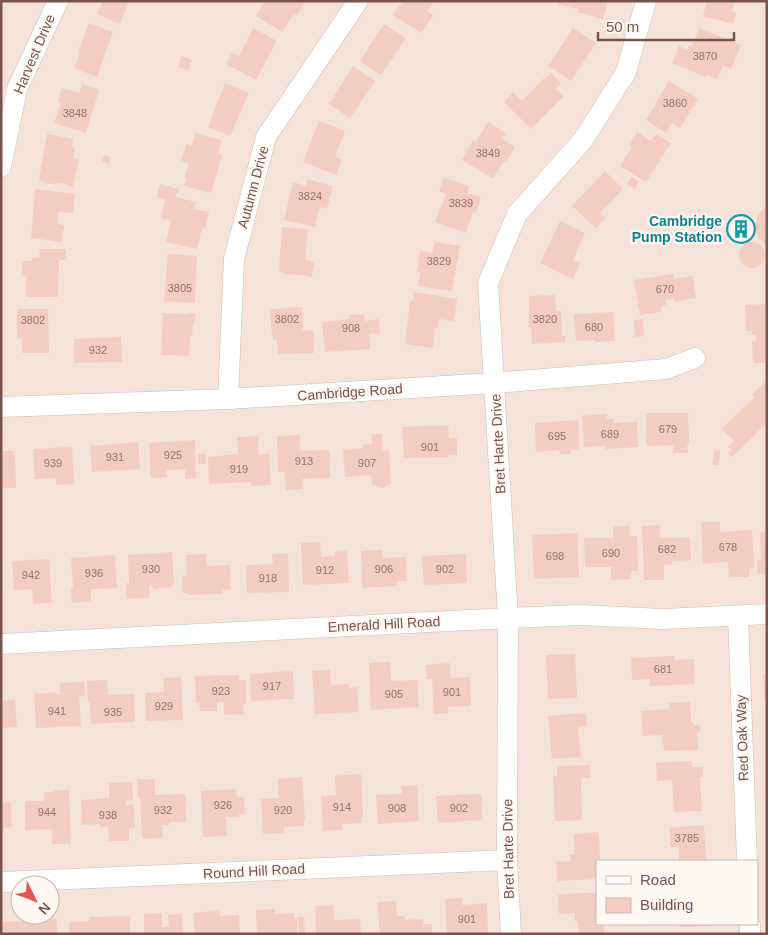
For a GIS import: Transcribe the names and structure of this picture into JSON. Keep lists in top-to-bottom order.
{
  "streets": {
    "street": [
      "Harvest Drive",
      "Autumn Drive",
      "Cambridge Road",
      "Bret Harte Drive",
      "Emerald Hill Road",
      "Red Oak Way",
      "Round Hill Road"
    ]
  },
  "crossings": [
    ["Autumn Drive", "Cambridge Road"],
    ["Cambridge Road", "Bret Harte Drive"],
    ["Bret Harte Drive", "Emerald Hill Road"],
    ["Bret Harte Drive", "Round Hill Road"],
    ["Emerald Hill Road", "Red Oak Way"]
  ],
  "places": {
    "building": ["Cambridge Pump Station"]
  },
  "house_numbers": [
    "3870",
    "3860",
    "3848",
    "3849",
    "3824",
    "3839",
    "3829",
    "3805",
    "670",
    "3802",
    "3820",
    "3802",
    "680",
    "908",
    "932",
    "679",
    "689",
    "695",
    "901",
    "925",
    "931",
    "913",
    "939",
    "907",
    "919",
    "678",
    "682",
    "690",
    "698",
    "930",
    "906",
    "902",
    "912",
    "936",
    "942",
    "918",
    "681",
    "917",
    "923",
    "901",
    "905",
    "929",
    "941",
    "935",
    "926",
    "914",
    "908",
    "902",
    "932",
    "920",
    "944",
    "938",
    "3785",
    "901"
  ],
  "legend": ["Road", "Building"],
  "scale_bar": "50 m",
  "north": "bottom right"
}
